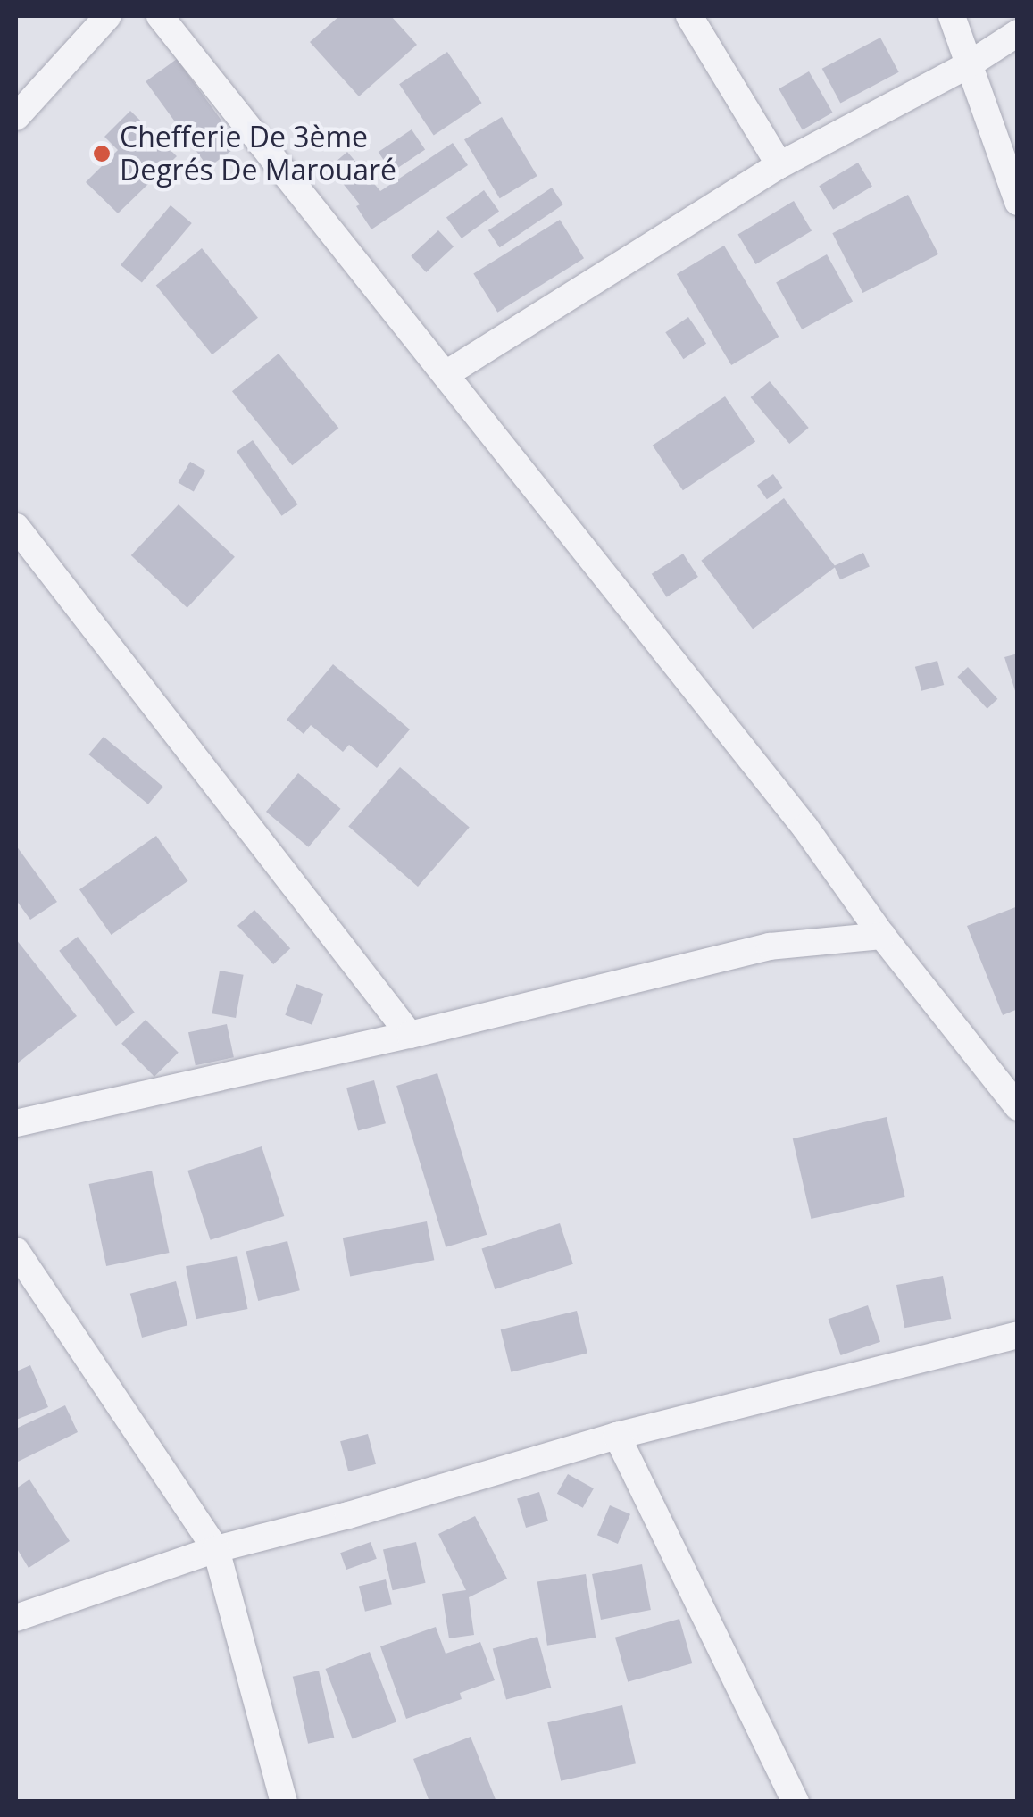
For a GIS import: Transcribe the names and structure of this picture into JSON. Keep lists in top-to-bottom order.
{
  "places": ["Chefferie De 3ème Degrés De Marouaré"]
}
